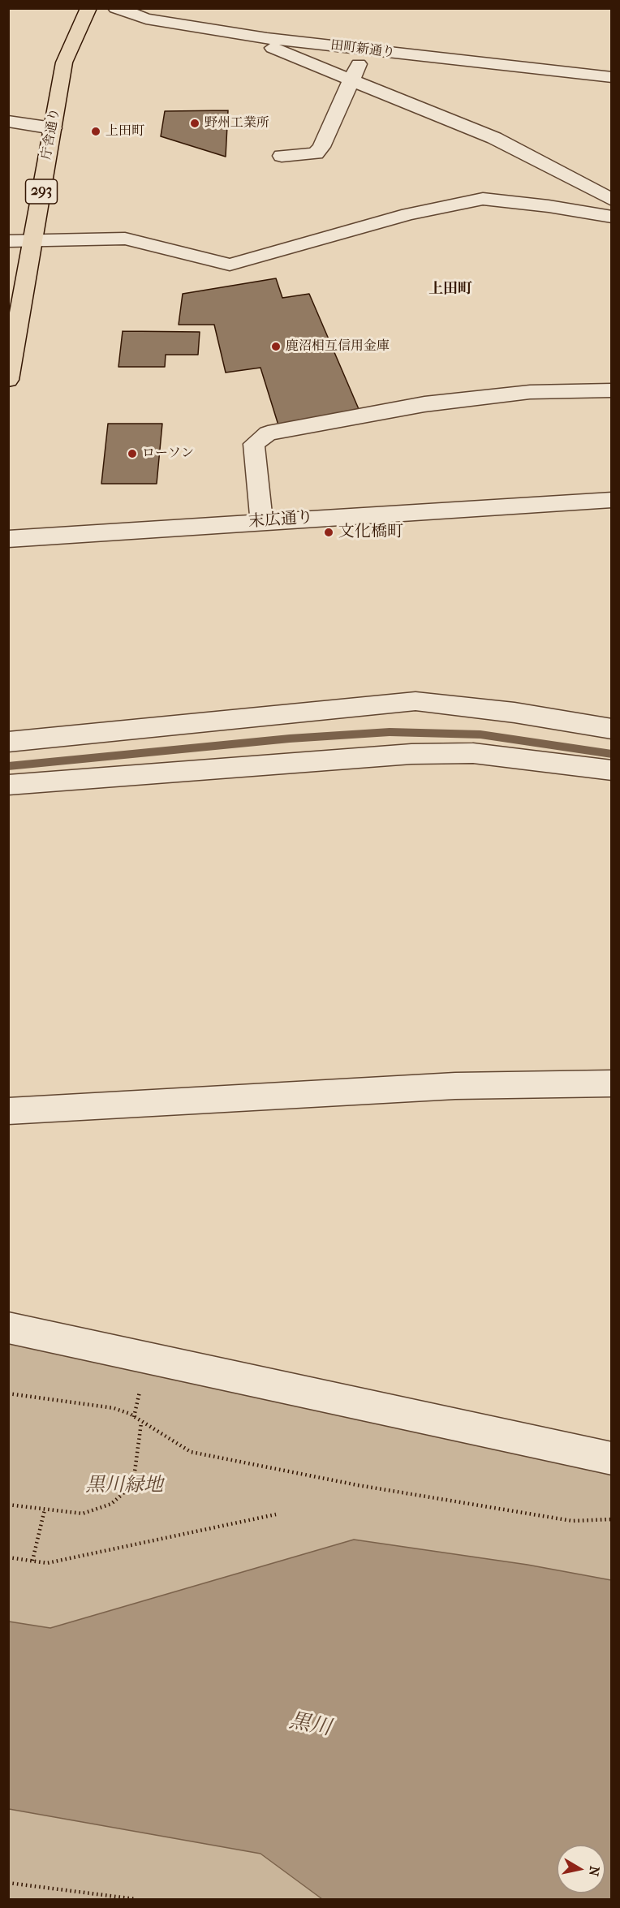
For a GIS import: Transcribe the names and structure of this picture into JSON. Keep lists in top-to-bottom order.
{
  "streets": {
    "highway": ["庁舎通り", "293"],
    "street": ["田町新通り", "末広通り"]
  },
  "districts": ["上田町"],
  "water": ["黒川"],
  "parks": ["黒川緑地"],
  "places": [
    "野州工業所",
    "上田町",
    "鹿沼相互信用金庫",
    "ローソン",
    "文化橋町"
  ],
  "north": "right"
}
